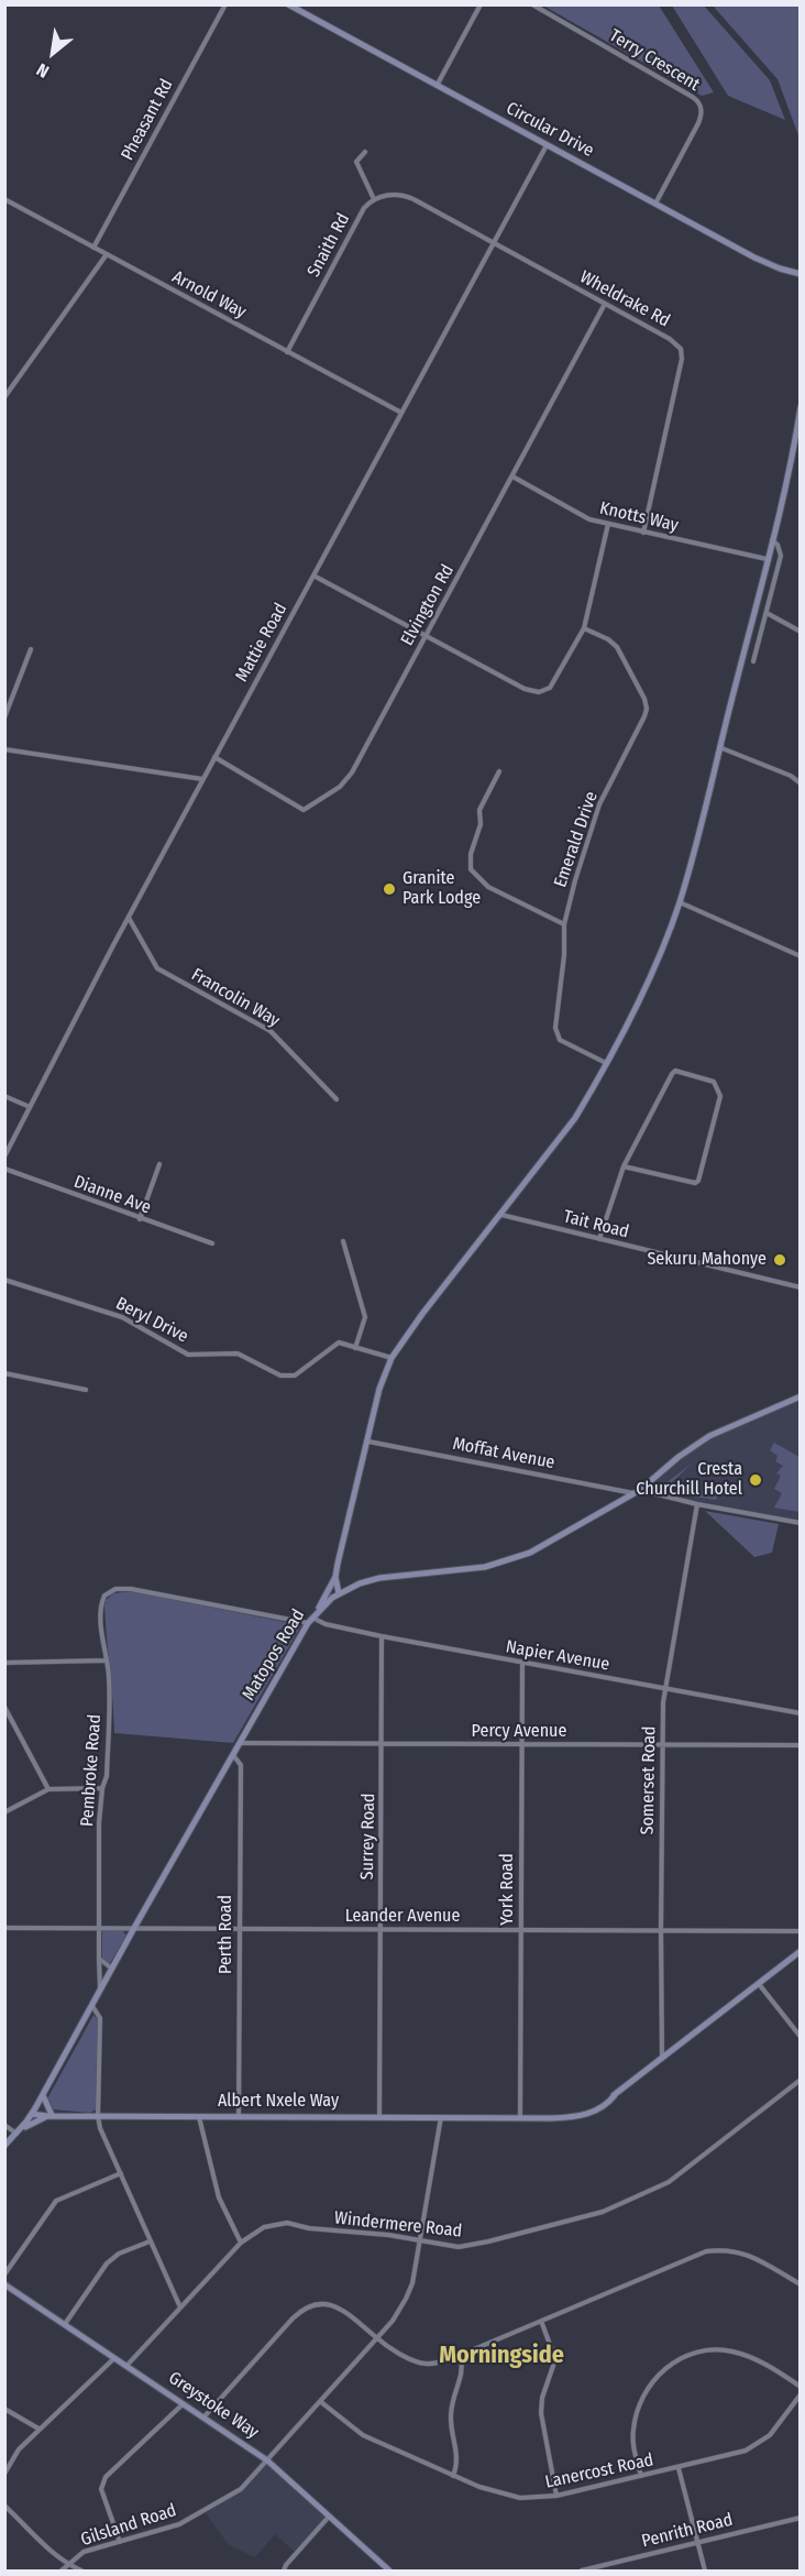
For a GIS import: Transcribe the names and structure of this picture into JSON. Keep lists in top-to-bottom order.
{
  "streets": {
    "street": [
      "Terry Crescent",
      "Pheasant Rd",
      "Circular Drive",
      "Snaith Rd",
      "Arnold Way",
      "Wheldrake Rd",
      "Knotts Way",
      "Elvington Rd",
      "Mattie Road",
      "Emerald Drive",
      "Francolin Way",
      "Dianne Ave",
      "Tait Road",
      "Beryl Drive",
      "Moffat Avenue",
      "Matopos Road",
      "Napier Avenue",
      "Percy Avenue",
      "Pembroke Road",
      "Somerset Road",
      "Surrey Road",
      "York Road",
      "Leander Avenue",
      "Perth Road",
      "Albert Nxele Way",
      "Windermere Road",
      "Greystoke Way",
      "Lanercost Road",
      "Gilsland Road",
      "Penrith Road"
    ]
  },
  "crossings": [
    ["Terry Crescent", "Circular Drive"],
    ["Pheasant Rd", "Arnold Way"],
    ["Circular Drive", "Mattie Road"],
    ["Snaith Rd", "Arnold Way"],
    ["Arnold Way", "Mattie Road"],
    ["Wheldrake Rd", "Knotts Way"],
    ["Wheldrake Rd", "Elvington Rd"],
    ["Wheldrake Rd", "Mattie Road"],
    ["Knotts Way", "Elvington Rd"],
    ["Elvington Rd", "Mattie Road"],
    ["Mattie Road", "Francolin Way"],
    ["Moffat Avenue", "Matopos Road"],
    ["Moffat Avenue", "Somerset Road"],
    ["Matopos Road", "Napier Avenue"],
    ["Matopos Road", "Percy Avenue"],
    ["Matopos Road", "Pembroke Road"],
    ["Matopos Road", "Leander Avenue"],
    ["Matopos Road", "Perth Road"],
    ["Napier Avenue", "Pembroke Road"],
    ["Napier Avenue", "Somerset Road"],
    ["Napier Avenue", "Surrey Road"],
    ["Napier Avenue", "York Road"],
    ["Percy Avenue", "Somerset Road"],
    ["Percy Avenue", "Surrey Road"],
    ["Percy Avenue", "York Road"],
    ["Pembroke Road", "Leander Avenue"],
    ["Somerset Road", "Leander Avenue"],
    ["Somerset Road", "Albert Nxele Way"],
    ["Surrey Road", "Leander Avenue"],
    ["Surrey Road", "Albert Nxele Way"],
    ["York Road", "Leander Avenue"],
    ["York Road", "Albert Nxele Way"],
    ["Leander Avenue", "Perth Road"],
    ["Perth Road", "Albert Nxele Way"],
    ["Albert Nxele Way", "Gilsland Road"],
    ["Windermere Road", "Greystoke Way"],
    ["Windermere Road", "Gilsland Road"],
    ["Greystoke Way", "Gilsland Road"],
    ["Lanercost Road", "Gilsland Road"]
  ],
  "districts": ["Morningside"],
  "places": ["Granite Park Lodge", "Sekuru Mahonye", "Cresta Churchill Hotel"],
  "north": "bottom left"
}
